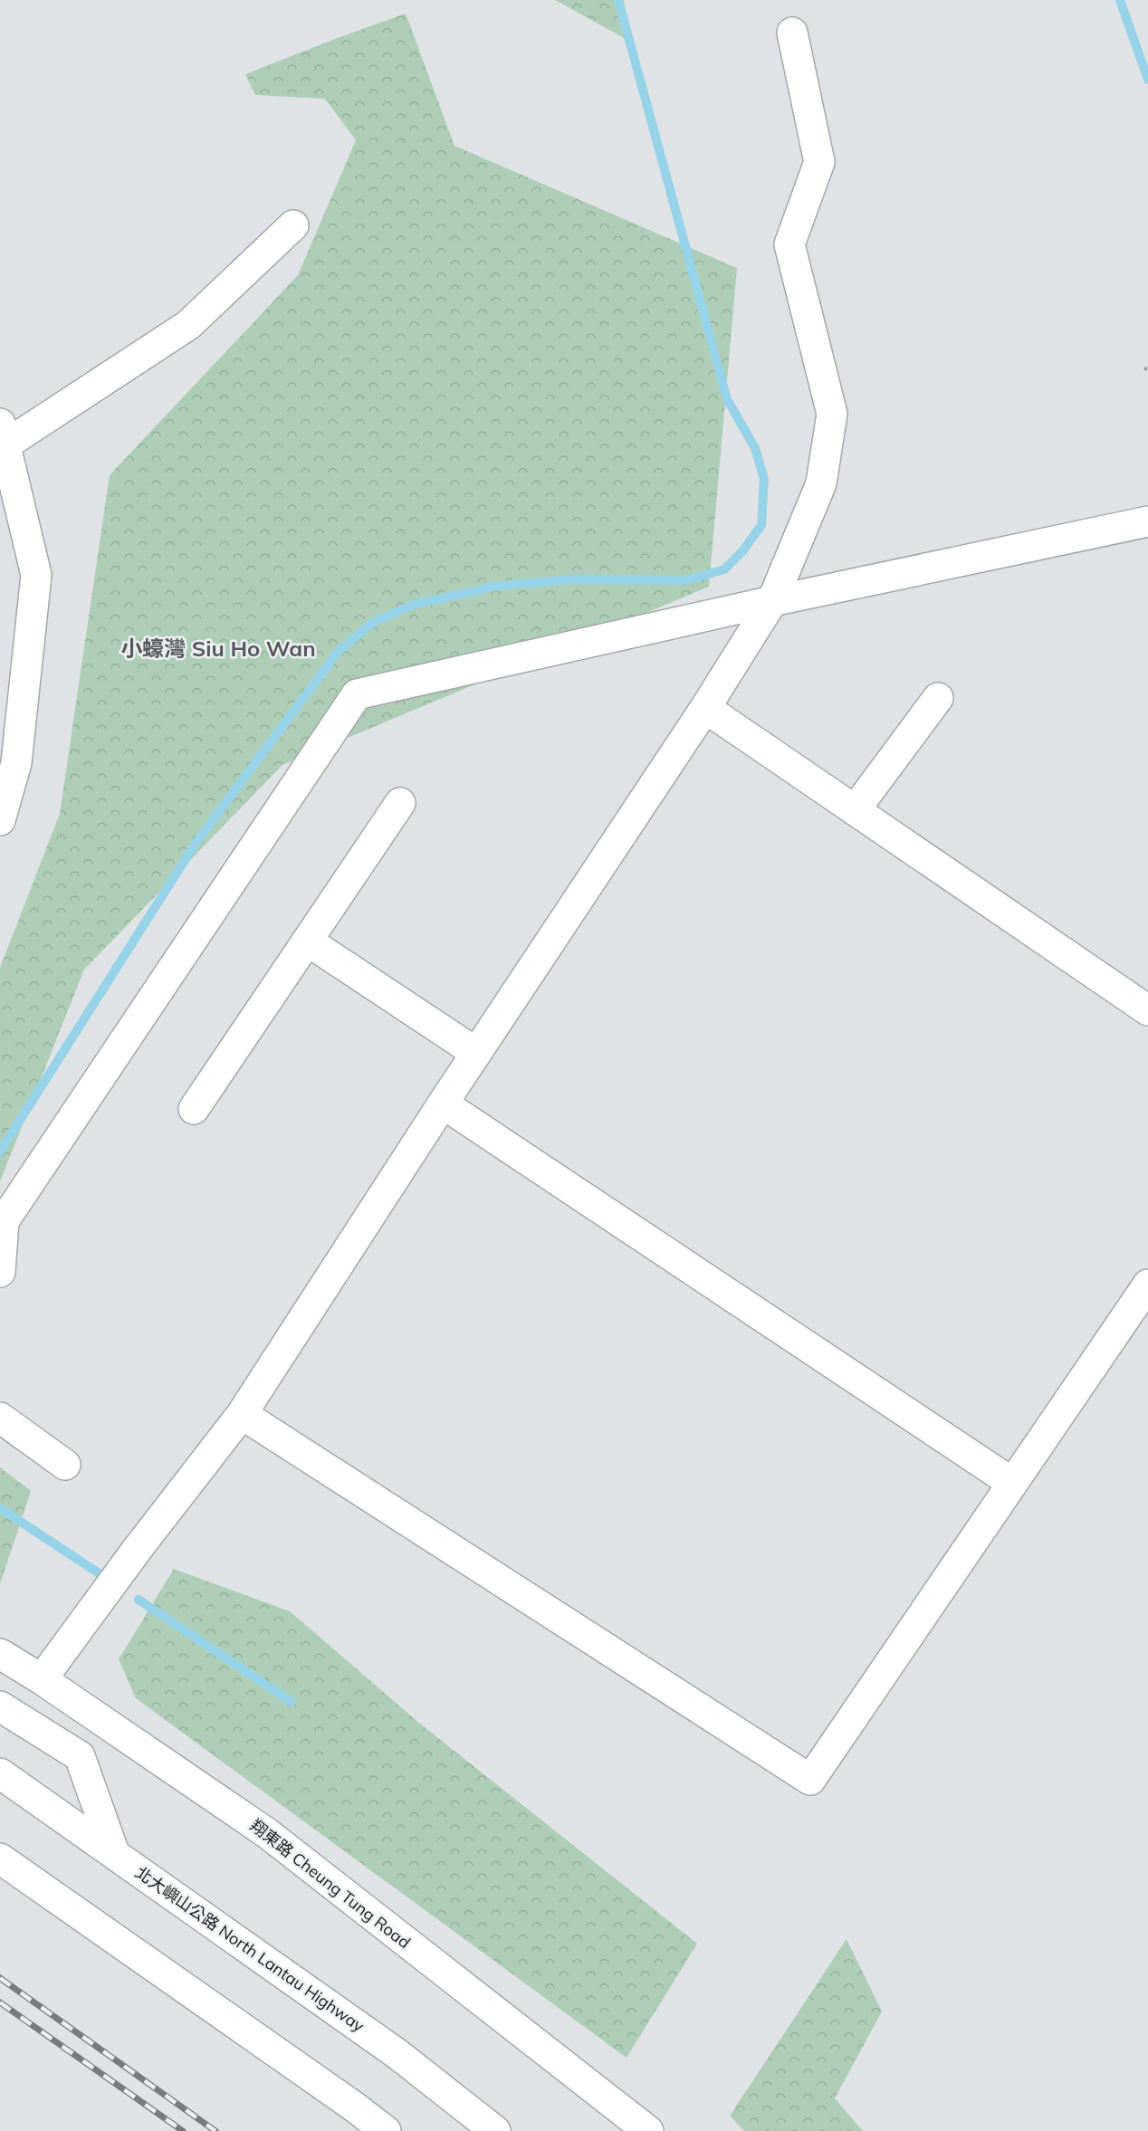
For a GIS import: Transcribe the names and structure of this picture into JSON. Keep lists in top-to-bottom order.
{
  "streets": {
    "main road": ["翔東路 Cheung Tung Road", "北大嶼山公路 North Lantau Highway"]
  },
  "districts": ["小蠔灣 Siu Ho Wan"]
}
